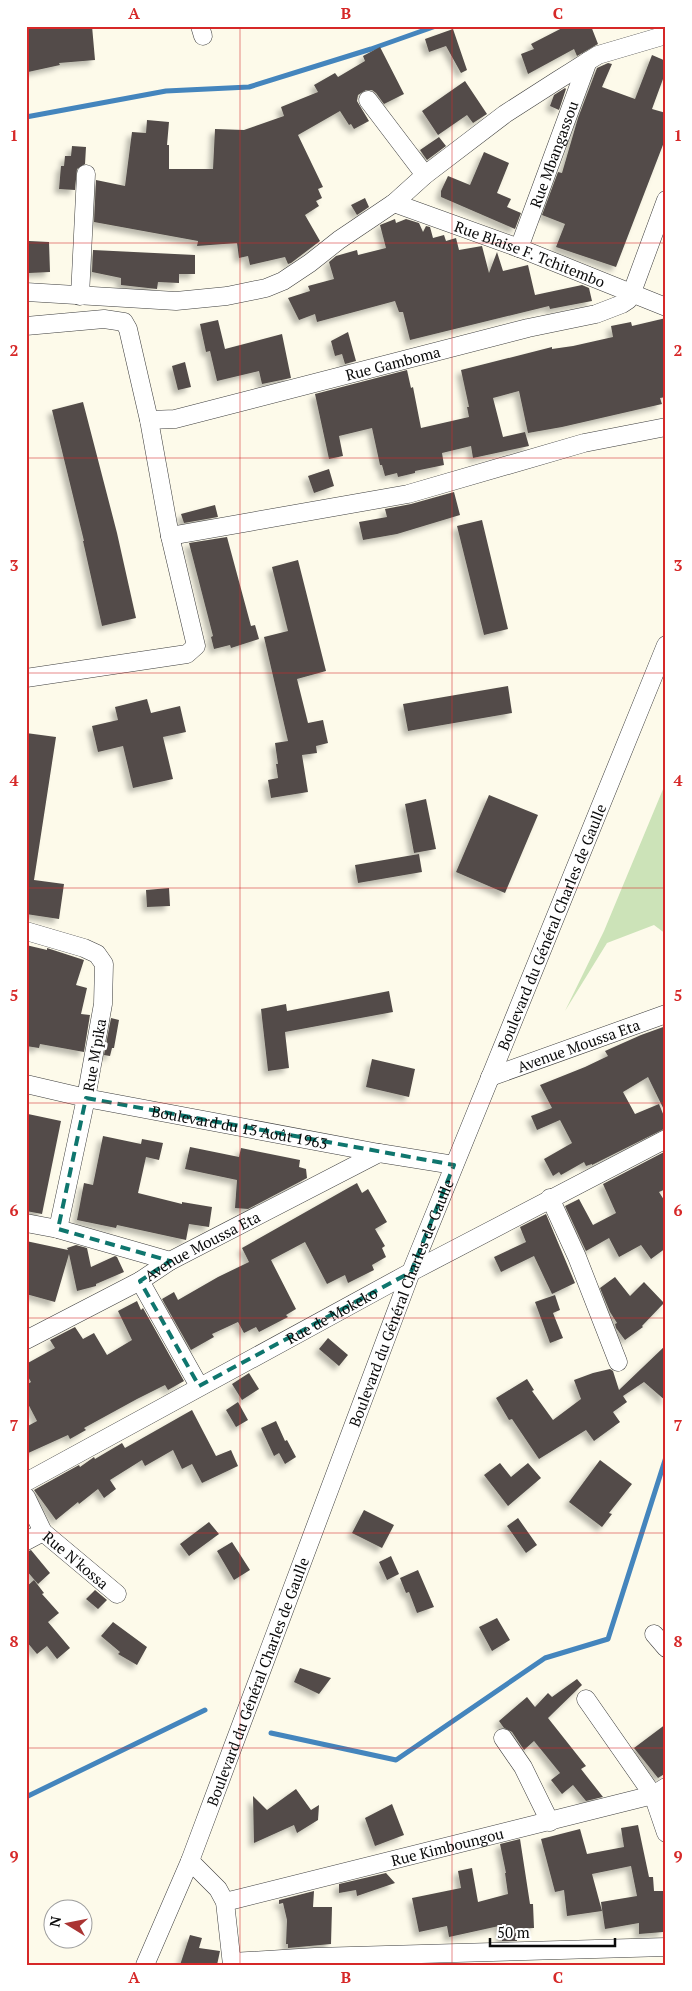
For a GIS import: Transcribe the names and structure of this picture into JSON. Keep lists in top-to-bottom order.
{
  "streets": {
    "street": [
      "Rue Mbangassou",
      "Rue Blaise F. Tchitembo",
      "Rue Gamboma",
      "Boulevard du Général Charles de Gaulle",
      "Avenue Moussa Eta",
      "Rue M'pika",
      "Boulevard du 13 Août 1963",
      "Rue de Mokeko",
      "Rue N'kossa",
      "Rue Kimboungou"
    ]
  },
  "crossings": [
    ["Rue Mbangassou", "Rue Blaise F. Tchitembo"],
    ["Rue Blaise F. Tchitembo", "Rue Gamboma"],
    ["Boulevard du Général Charles de Gaulle", "Avenue Moussa Eta"],
    ["Boulevard du Général Charles de Gaulle", "Boulevard du 13 Août 1963"],
    ["Boulevard du Général Charles de Gaulle", "Rue de Mokeko"],
    ["Avenue Moussa Eta", "Boulevard du 13 Août 1963"],
    ["Rue M'pika", "Boulevard du 13 Août 1963"]
  ],
  "scale_bar": "50 m",
  "north": "left",
  "grid": {
    "columns": ["A", "B", "C"],
    "rows": [
      "1",
      "2",
      "3",
      "4",
      "5",
      "6",
      "7",
      "8",
      "9"
    ]
  }
}
